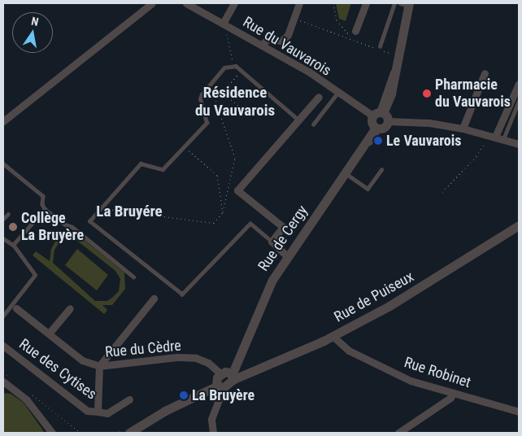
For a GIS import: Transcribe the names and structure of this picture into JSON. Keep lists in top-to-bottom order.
{
  "streets": {
    "street": [
      "Rue du Vauvarois",
      "Rue de Cergy",
      "Rue de Puiseux",
      "Rue du Cèdre",
      "Rue des Cytises",
      "Rue Robinet"
    ]
  },
  "crossings": [
    ["Rue du Vauvarois", "Rue de Cergy"],
    ["Rue de Cergy", "Rue de Puiseux"],
    ["Rue de Puiseux", "Rue Robinet"],
    ["Rue du Cèdre", "Rue des Cytises"]
  ],
  "districts": ["Résidence du Vauvarois", "La Bruyére"],
  "places": [
    "Pharmacie du Vauvarois",
    "Le Vauvarois",
    "Collège La Bruyère",
    "La Bruyère"
  ],
  "north": "top"
}
